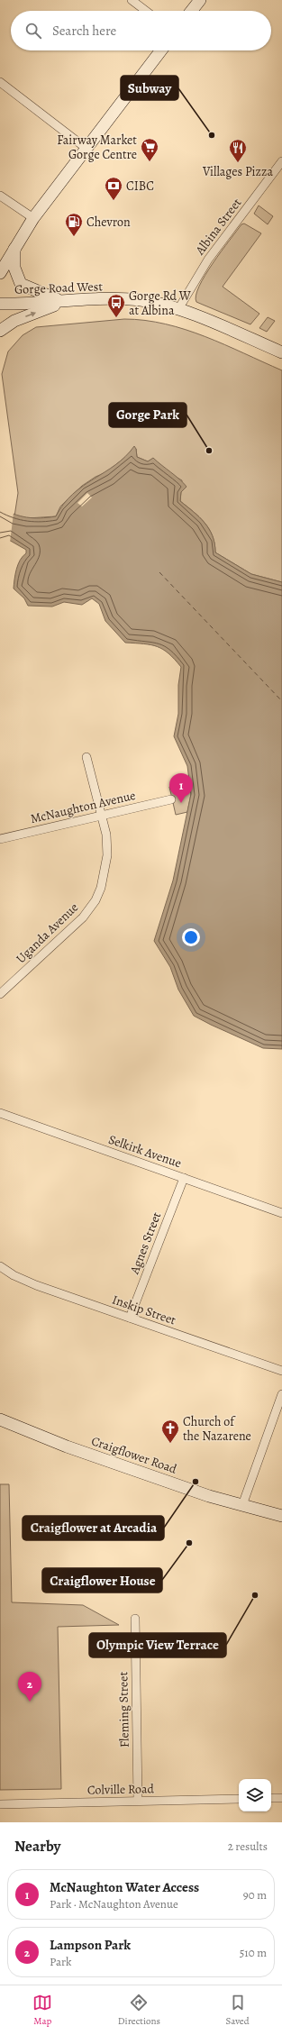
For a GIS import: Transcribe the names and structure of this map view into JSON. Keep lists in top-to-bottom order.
{
  "streets": {
    "main road": ["Gorge Road West", "Craigflower Road"],
    "street": [
      "Albina Street",
      "McNaughton Avenue",
      "Uganda Avenue",
      "Selkirk Avenue",
      "Agnes Street",
      "Inskip Street",
      "Fleming Street",
      "Colville Road"
    ]
  },
  "crossings": [
    ["Albina Street", "Gorge Road West"],
    ["McNaughton Avenue", "Uganda Avenue"],
    ["Selkirk Avenue", "Agnes Street"],
    ["Agnes Street", "Inskip Street"],
    ["Fleming Street", "Colville Road"]
  ],
  "places": {
    "other": [
      "Subway",
      "Gorge Park",
      "Craigflower at Arcadia",
      "Craigflower House",
      "Olympic View Terrace"
    ],
    "supermarket": ["Fairway Market Gorge Centre"],
    "restaurant": ["Villages Pizza"],
    "bank": ["CIBC"],
    "fuel station": ["Chevron"],
    "bus stop": ["Gorge Rd W at Albina"],
    "church": ["Church of the Nazarene"]
  },
  "page": {
    "search": "Search here",
    "pins": ["1", "2"],
    "heading": ["Nearby", "2 results"],
    "list": [
      {
        "mark": "1",
        "name": "McNaughton Water Access",
        "note": "Park · McNaughton Avenue",
        "value": "90 m"
      },
      {
        "mark": "2",
        "name": "Lampson Park",
        "note": "Park",
        "value": "510 m"
      }
    ],
    "nav": ["Map", "Directions", "Saved"]
  }
}
